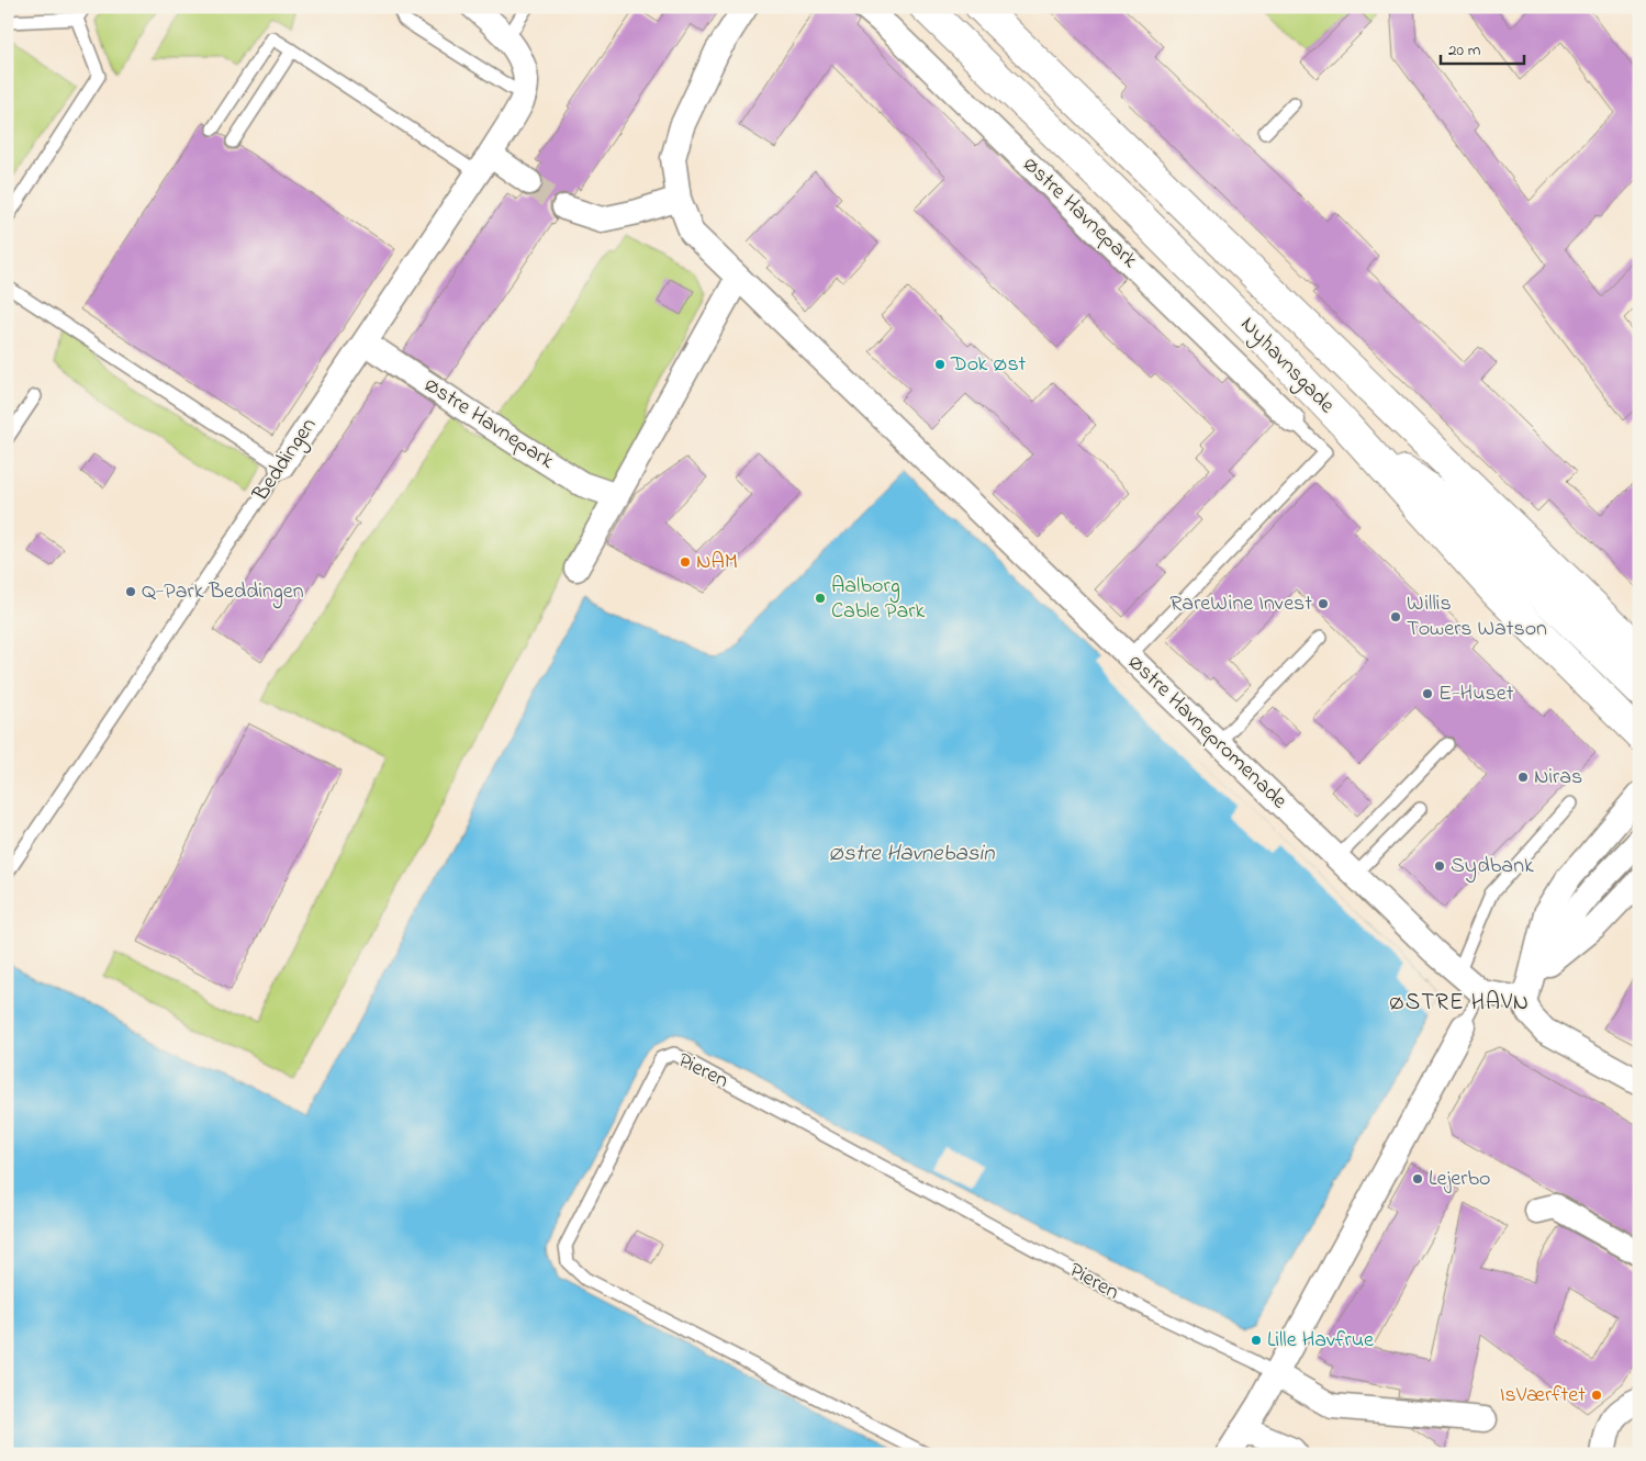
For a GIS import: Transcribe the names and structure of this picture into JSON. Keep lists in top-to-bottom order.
{
  "streets": {
    "street": [
      "Østre Havnepark",
      "Nyhavnsgade",
      "Beddingen",
      "Østre Havnepromenade"
    ],
    "lane": ["Pieren"]
  },
  "crossings": [
    ["Østre Havnepark", "Beddingen"]
  ],
  "districts": ["ØSTRE HAVN"],
  "water": ["Østre Havnebasin"],
  "places": [
    "Dok Øst",
    "NAM",
    "Q-Park Beddingen",
    "Aalborg Cable Park",
    "RareWine Invest",
    "Willis Towers Watson",
    "E-Huset",
    "Niras",
    "Sydbank",
    "Lejerbo",
    "Lille Havfrue",
    "IsVærftet"
  ],
  "scale_bar": "20 m"
}
